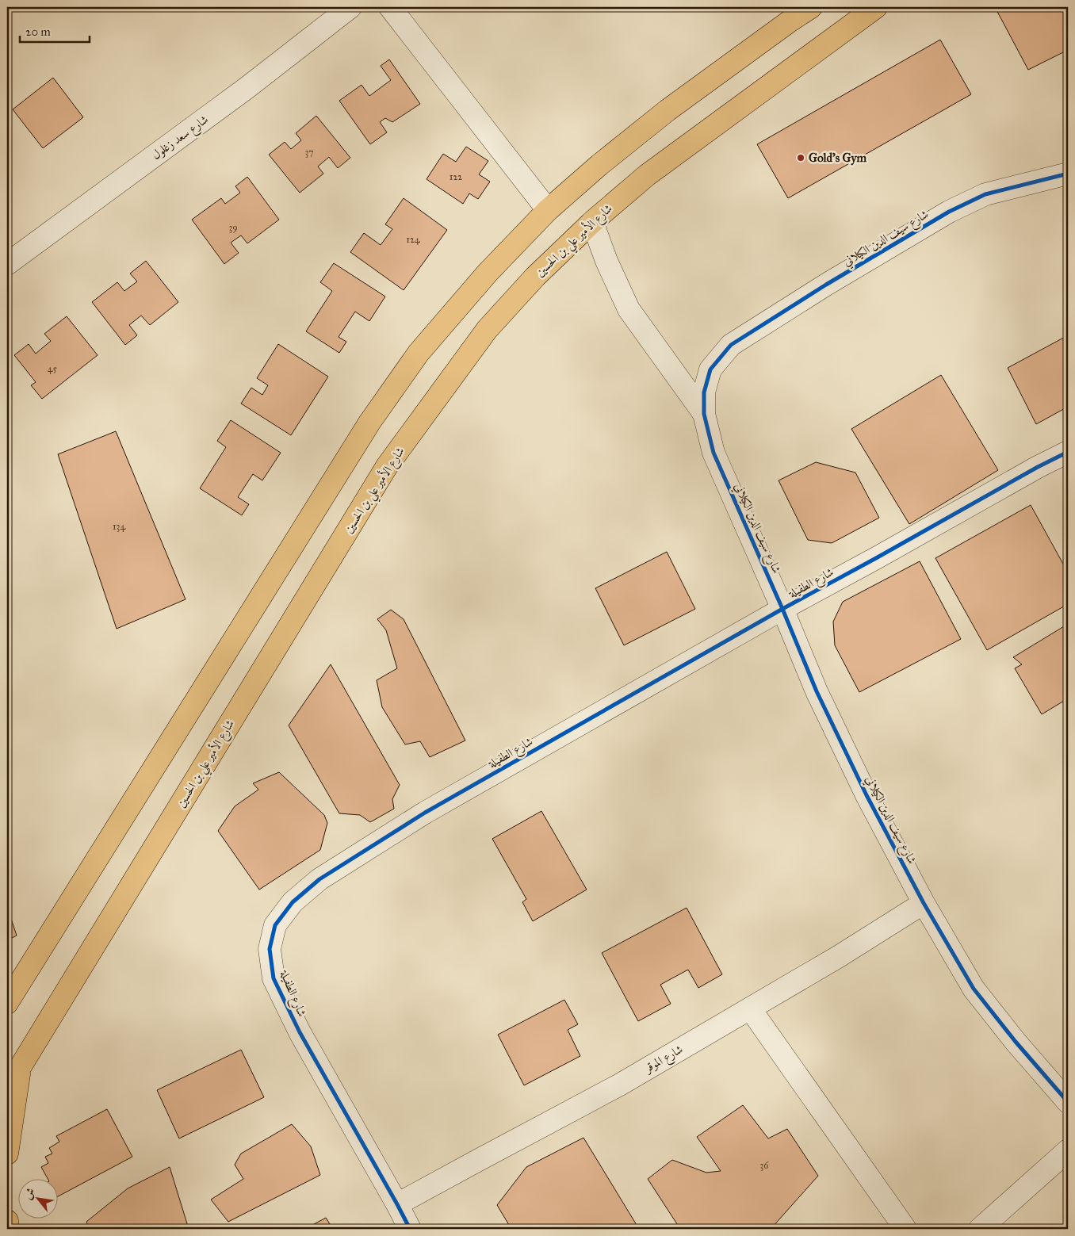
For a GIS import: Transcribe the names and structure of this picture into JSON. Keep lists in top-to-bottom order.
{
  "streets": {
    "main road": ["شارع الأمير علي بن الحسين"],
    "street": [
      "شارع سعد زغلول",
      "شارع سيف الدين الكيلاني",
      "شارع الطفيلة",
      "شارع الموقر"
    ]
  },
  "crossings": [
    ["شارع سيف الدين الكيلاني", "شارع الطفيلة"],
    ["شارع سيف الدين الكيلاني", "شارع الموقر"],
    ["شارع الطفيلة", "شارع الموقر"]
  ],
  "places": ["Gold's Gym"],
  "house_numbers": [
    "37",
    "122",
    "39",
    "124",
    "45",
    "134",
    "36"
  ],
  "scale_bar": "20 m",
  "north": "top left"
}
